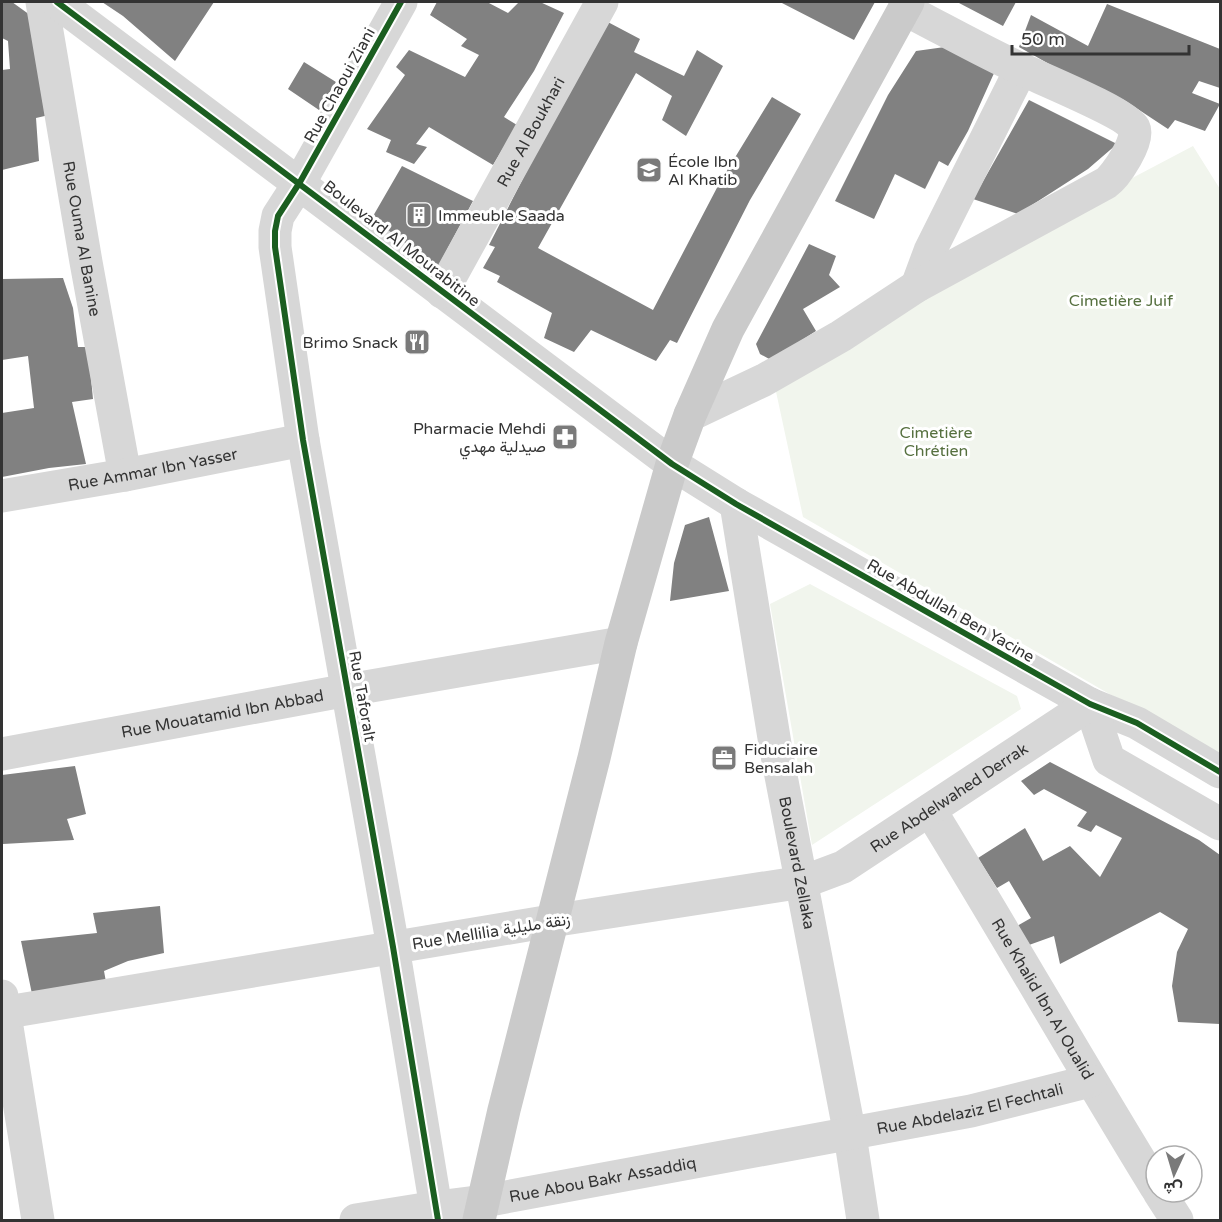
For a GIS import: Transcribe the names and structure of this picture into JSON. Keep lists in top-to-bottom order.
{
  "streets": {
    "street": [
      "Rue Chaoui Ziani",
      "Rue Al Boukhari",
      "Rue Ouma Al Banine",
      "Boulevard Al Mourabitine",
      "Rue Ammar Ibn Yasser",
      "Rue Abdullah Ben Yacine",
      "Rue Taforalt",
      "Rue Mouatamid Ibn Abbad",
      "Rue Abdelwahed Derrak",
      "Boulevard Zellaka",
      "Rue Mellilia زنقة مليلية",
      "Rue Khalid Ibn Al Oualid",
      "Rue Abdelaziz El Fechtali",
      "Rue Abou Bakr Assaddiq"
    ]
  },
  "crossings": [
    ["Rue Chaoui Ziani", "Boulevard Al Mourabitine"],
    ["Rue Chaoui Ziani", "Rue Taforalt"],
    ["Rue Al Boukhari", "Boulevard Al Mourabitine"],
    ["Rue Ouma Al Banine", "Rue Ammar Ibn Yasser"],
    ["Boulevard Al Mourabitine", "Rue Abdullah Ben Yacine"],
    ["Boulevard Al Mourabitine", "Rue Taforalt"],
    ["Rue Ammar Ibn Yasser", "Rue Taforalt"],
    ["Rue Abdullah Ben Yacine", "Rue Abdelwahed Derrak"],
    ["Rue Abdullah Ben Yacine", "Boulevard Zellaka"],
    ["Rue Taforalt", "Rue Mouatamid Ibn Abbad"],
    ["Rue Taforalt", "Rue Mellilia زنقة مليلية"],
    ["Rue Taforalt", "Rue Abou Bakr Assaddiq"],
    ["Rue Abdelwahed Derrak", "Boulevard Zellaka"],
    ["Rue Abdelwahed Derrak", "Rue Mellilia زنقة مليلية"],
    ["Rue Abdelwahed Derrak", "Rue Khalid Ibn Al Oualid"],
    ["Boulevard Zellaka", "Rue Mellilia زنقة مليلية"],
    ["Boulevard Zellaka", "Rue Abdelaziz El Fechtali"],
    ["Boulevard Zellaka", "Rue Abou Bakr Assaddiq"],
    ["Rue Khalid Ibn Al Oualid", "Rue Abdelaziz El Fechtali"],
    ["Rue Abdelaziz El Fechtali", "Rue Abou Bakr Assaddiq"]
  ],
  "parks": ["Cimetière Juif", "Cimetière Chrétien"],
  "places": {
    "school or university": ["École Ibn Al Khatib"],
    "building": ["Immeuble Saada"],
    "restaurant": ["Brimo Snack"],
    "pharmacy": ["Pharmacie Mehdi صيدلية مهدي"],
    "office": ["Fiduciaire Bensalah"]
  },
  "scale_bar": "50 m",
  "north": "bottom"
}
